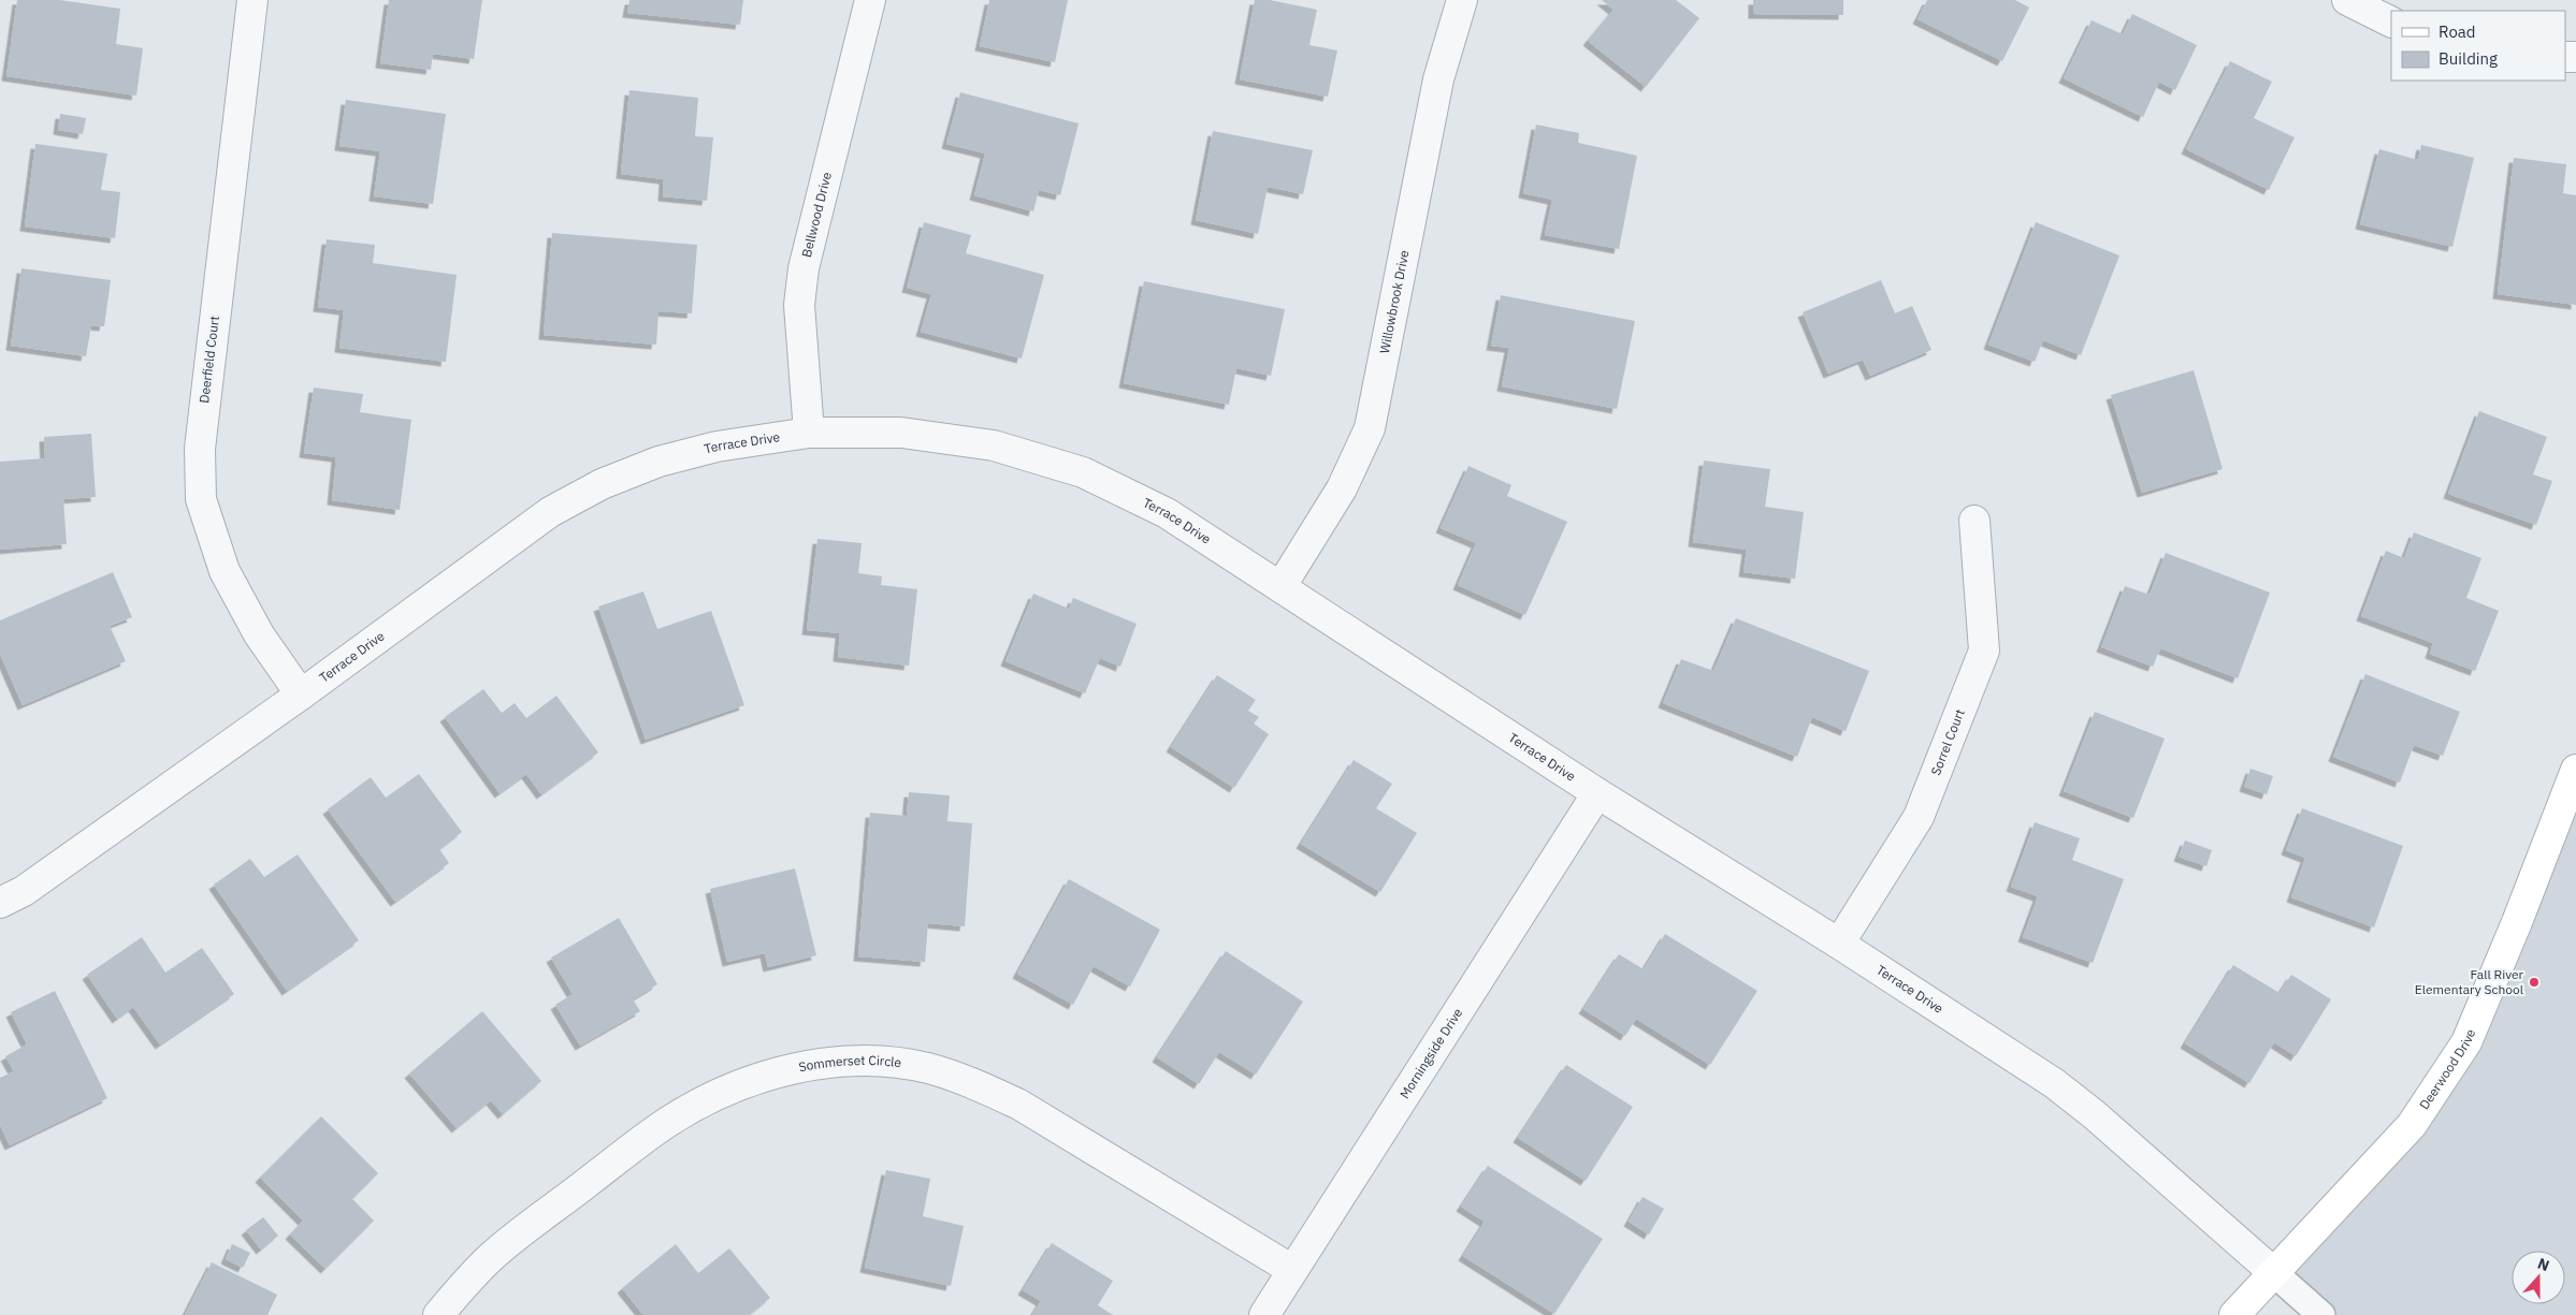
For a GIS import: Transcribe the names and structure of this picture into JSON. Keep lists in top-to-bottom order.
{
  "streets": {
    "street": [
      "Bellwood Drive",
      "Willowbrook Drive",
      "Deerfield Court",
      "Terrace Drive",
      "Sorrel Court",
      "Morningside Drive",
      "Sommerset Circle",
      "Deerwood Drive"
    ]
  },
  "crossings": [
    ["Bellwood Drive", "Terrace Drive"],
    ["Willowbrook Drive", "Terrace Drive"],
    ["Deerfield Court", "Terrace Drive"],
    ["Terrace Drive", "Sorrel Court"],
    ["Terrace Drive", "Morningside Drive"],
    ["Terrace Drive", "Deerwood Drive"],
    ["Morningside Drive", "Sommerset Circle"]
  ],
  "places": ["Fall River Elementary School"],
  "legend": ["Road", "Building"],
  "north": "top"
}
